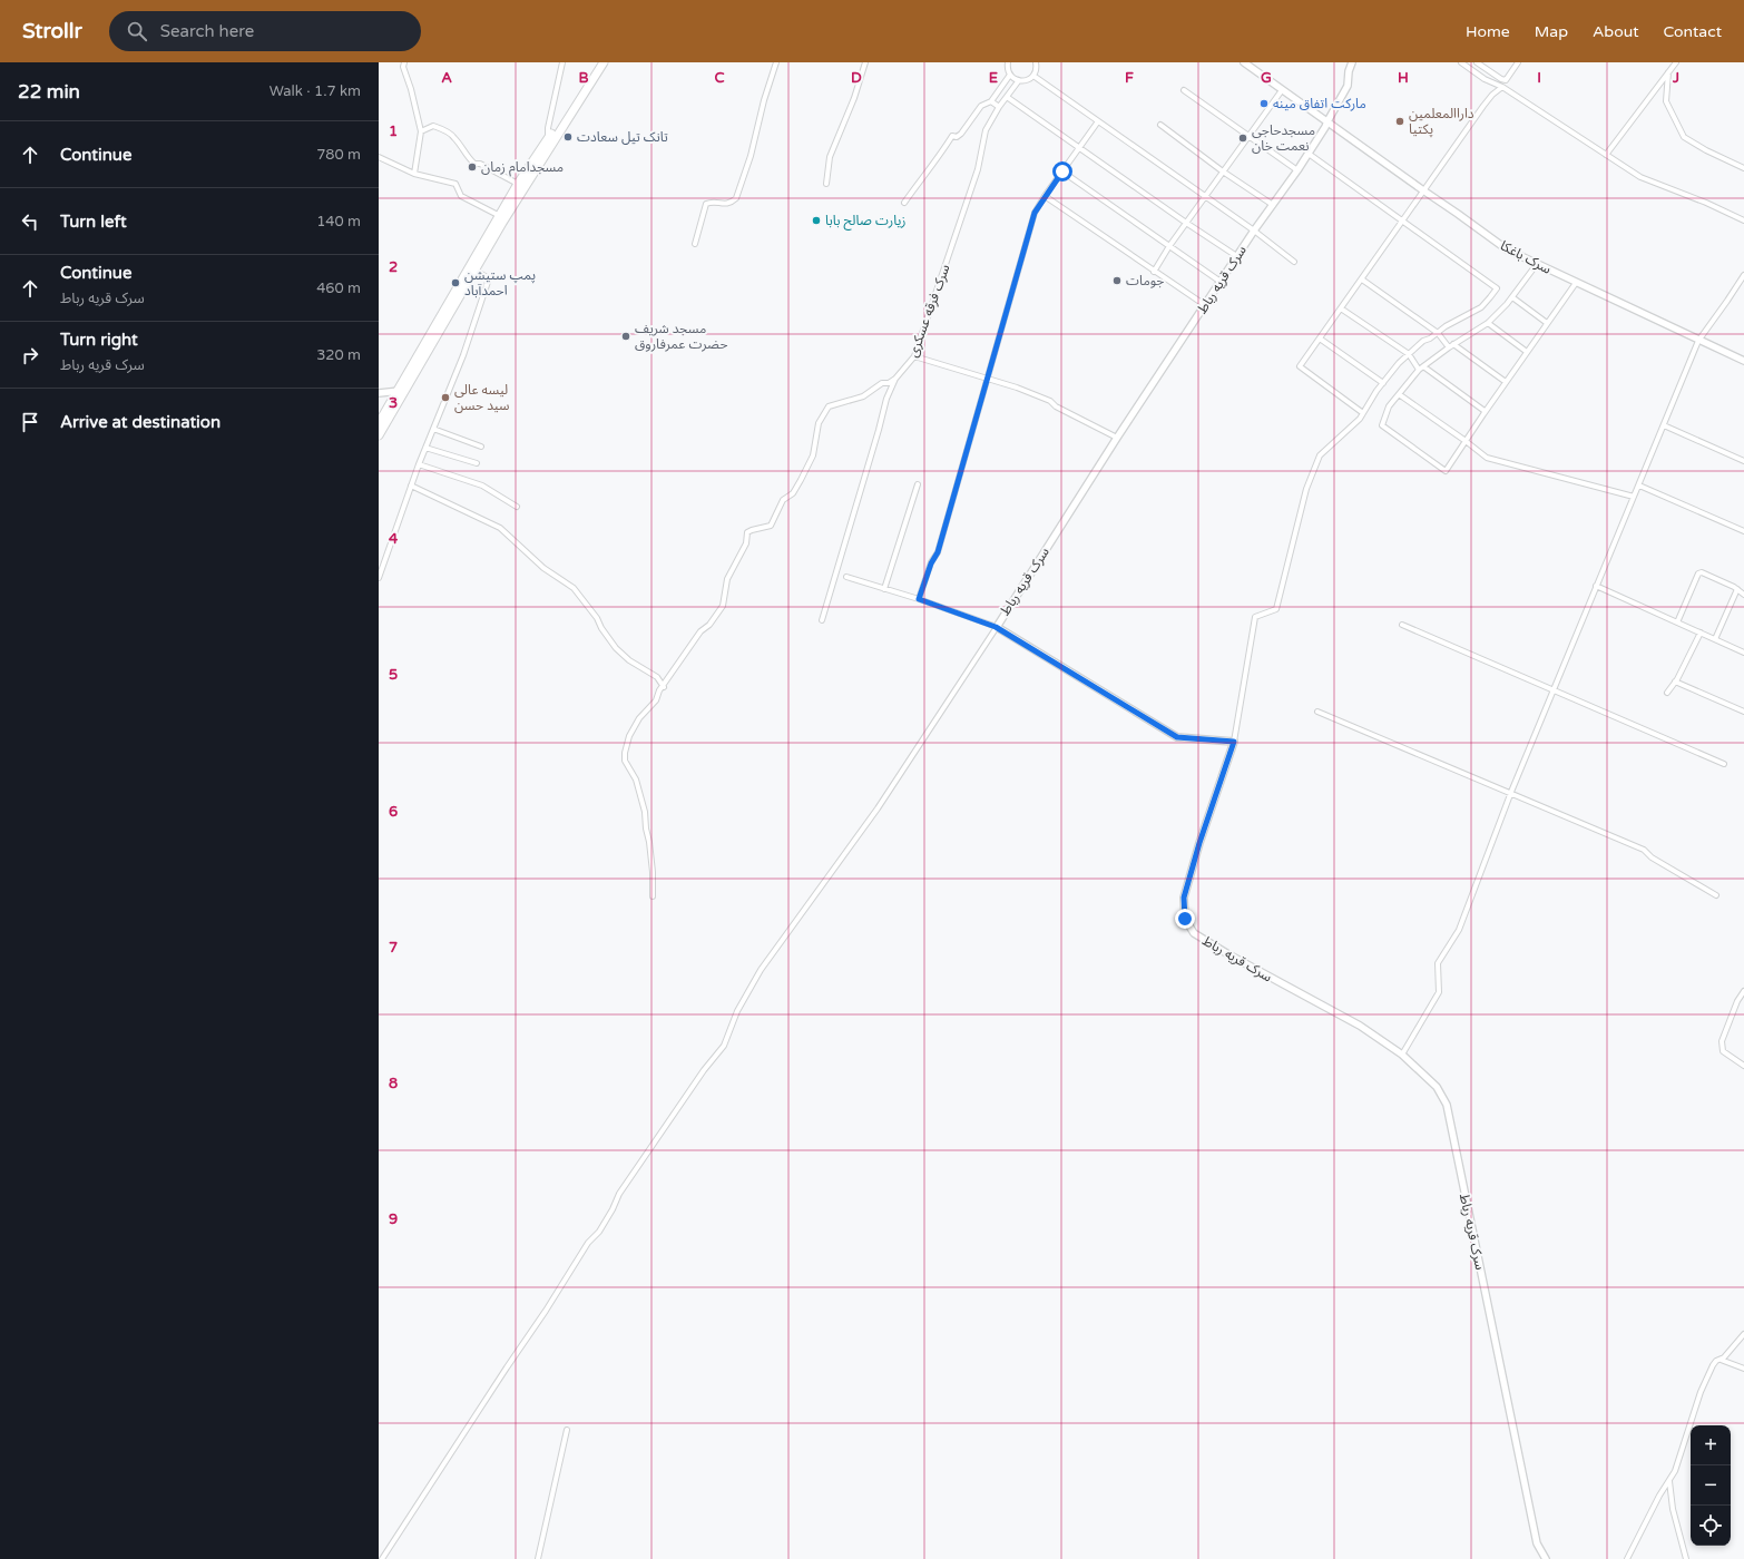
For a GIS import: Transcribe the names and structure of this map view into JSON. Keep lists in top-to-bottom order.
{
  "streets": {
    "street": ["سرک باغکا", "سرک قریه رباط", "سرک فرقه عسکری"]
  },
  "crossings": [
    ["سرک باغکا", "سرک قریه رباط"]
  ],
  "places": [
    "مارکت اتفاق مینه",
    "داراالمعلمین پکتیا",
    "تانک تیل سعادت",
    "مسجدحاجی نعمت خان",
    "مسجدامام زمان",
    "زیارت صالح بابا",
    "جومات",
    "پمپ ستیشن احمدآباد",
    "مسجد شریف حضرت عمرفاروق",
    "لیسه عالی سید حسن"
  ],
  "page": {
    "header": "Strollr",
    "search": "Search here",
    "nav": [
      "Home",
      "Map",
      "About",
      "Contact"
    ],
    "heading": ["22 min", "Walk · 1.7 km"],
    "list": [
      ["Continue", "780 m"],
      ["Turn left", "140 m"],
      ["Continue", "سرک قریه رباط", "460 m"],
      ["Turn right", "سرک قریه رباط", "320 m"],
      "Arrive at destination"
    ],
    "map_buttons": ["+", "−"]
  },
  "grid": {
    "columns": [
      "A",
      "B",
      "C",
      "D",
      "E",
      "F",
      "G",
      "H",
      "I",
      "J"
    ],
    "rows": [
      "1",
      "2",
      "3",
      "4",
      "5",
      "6",
      "7",
      "8",
      "9"
    ]
  }
}
